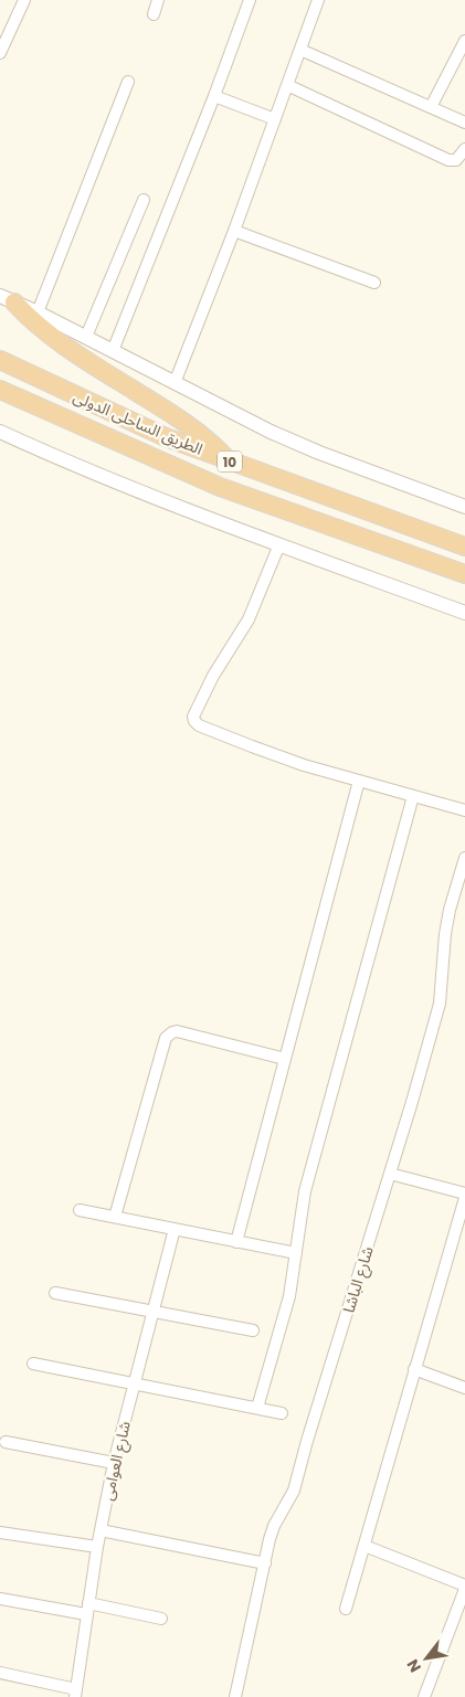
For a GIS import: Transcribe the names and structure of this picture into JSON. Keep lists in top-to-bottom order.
{
  "streets": {
    "highway": ["الطريق الساحلى الدولى", "10"],
    "street": ["شارع الباشا", "شارع العوامى"]
  },
  "north": "bottom left"
}
